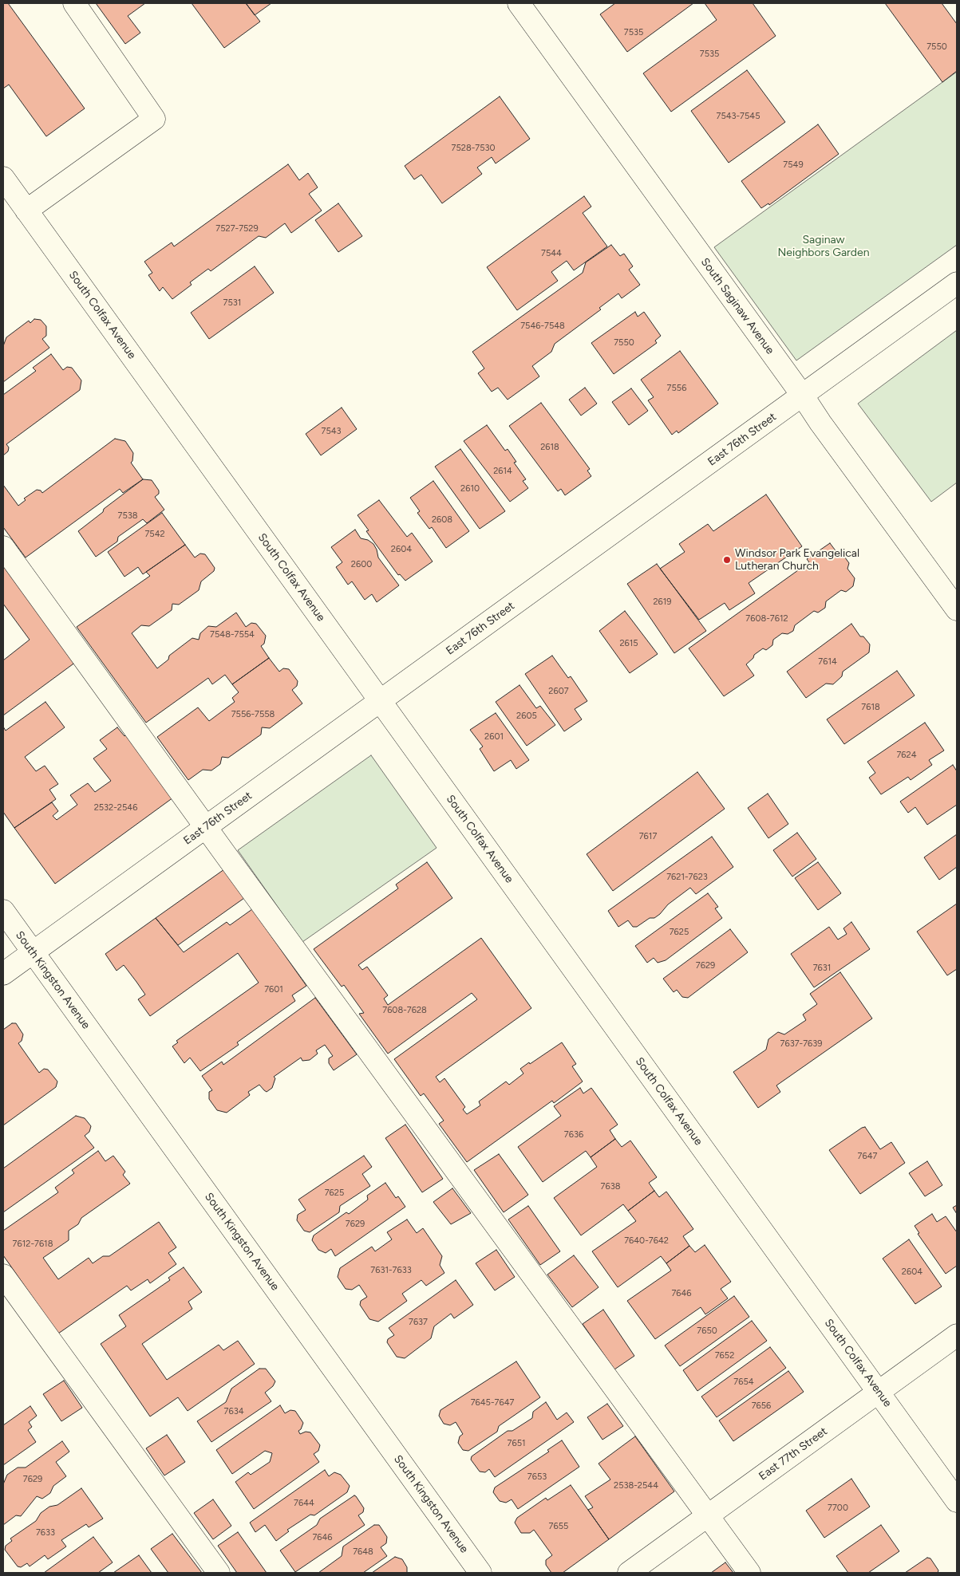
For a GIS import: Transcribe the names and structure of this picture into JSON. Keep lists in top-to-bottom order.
{
  "streets": {
    "street": [
      "South Saginaw Avenue",
      "South Colfax Avenue",
      "East 76th Street",
      "South Kingston Avenue",
      "East 77th Street"
    ]
  },
  "crossings": [
    ["South Saginaw Avenue", "East 76th Street"],
    ["South Colfax Avenue", "East 76th Street"],
    ["South Colfax Avenue", "East 77th Street"],
    ["East 76th Street", "South Kingston Avenue"]
  ],
  "parks": ["Saginaw Neighbors Garden"],
  "places": ["Windsor Park Evangelical Lutheran Church"],
  "house_numbers": [
    "7535",
    "7550",
    "7535",
    "7543-7545",
    "7528-7530",
    "7549",
    "7527-7529",
    "7544",
    "7531",
    "7546-7548",
    "7550",
    "7556",
    "7543",
    "2618",
    "2614",
    "2610",
    "7538",
    "2608",
    "7542",
    "2604",
    "2600",
    "2619",
    "7608-7612",
    "7548-7554",
    "2615",
    "7614",
    "2607",
    "7618",
    "7556-7558",
    "2605",
    "2601",
    "7624",
    "2532-2546",
    "7617",
    "7621-7623",
    "7625",
    "7629",
    "7631",
    "7601",
    "7608-7628",
    "7637-7639",
    "7636",
    "7647",
    "7638",
    "7625",
    "7629",
    "7640-7642",
    "7612-7618",
    "7631-7633",
    "2604",
    "7646",
    "7637",
    "7650",
    "7652",
    "7654",
    "7645-7647",
    "7656",
    "7634",
    "7651",
    "7653",
    "7629",
    "2538-2544",
    "7644",
    "7700",
    "7655",
    "7633",
    "7646",
    "7648"
  ]
}
